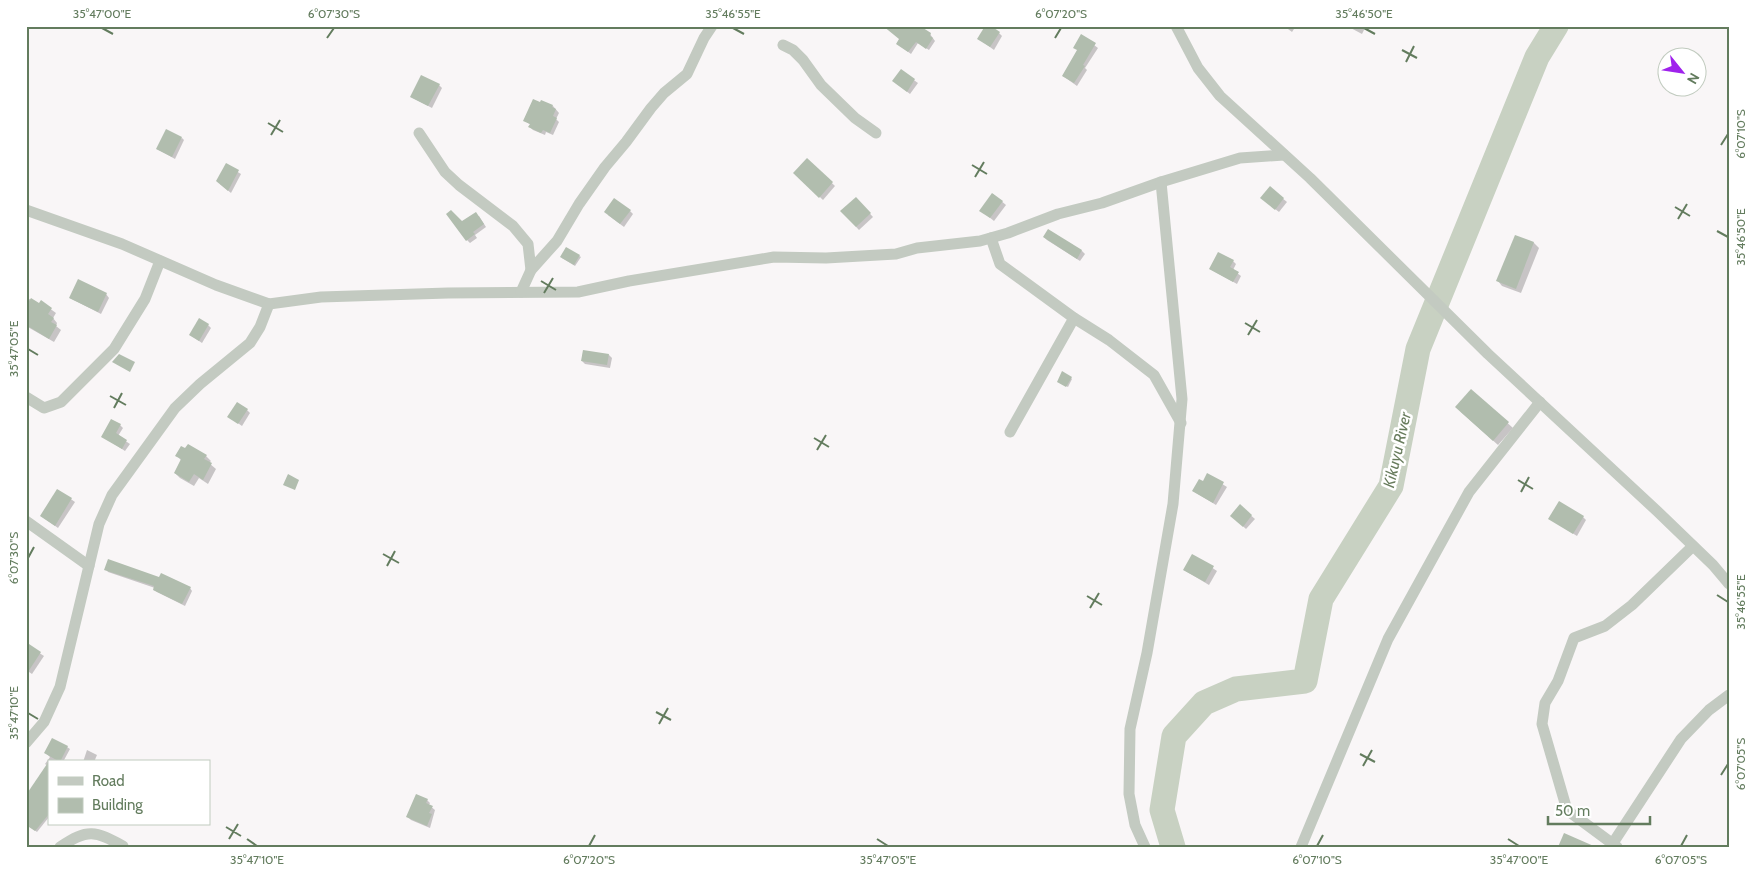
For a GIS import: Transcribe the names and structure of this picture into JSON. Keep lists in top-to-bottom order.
{
  "water": ["Kikuyu River"],
  "legend": ["Road", "Building"],
  "scale_bar": "50 m",
  "north": "bottom right",
  "coordinates": [
    "35°47'00\"E",
    "6°07'30\"S",
    "35°46'55\"E",
    "6°07'20\"S",
    "35°46'50\"E",
    "6°07'10\"S",
    "35°47'05\"E",
    "35°47'10\"E",
    "6°07'05\"S"
  ]
}
